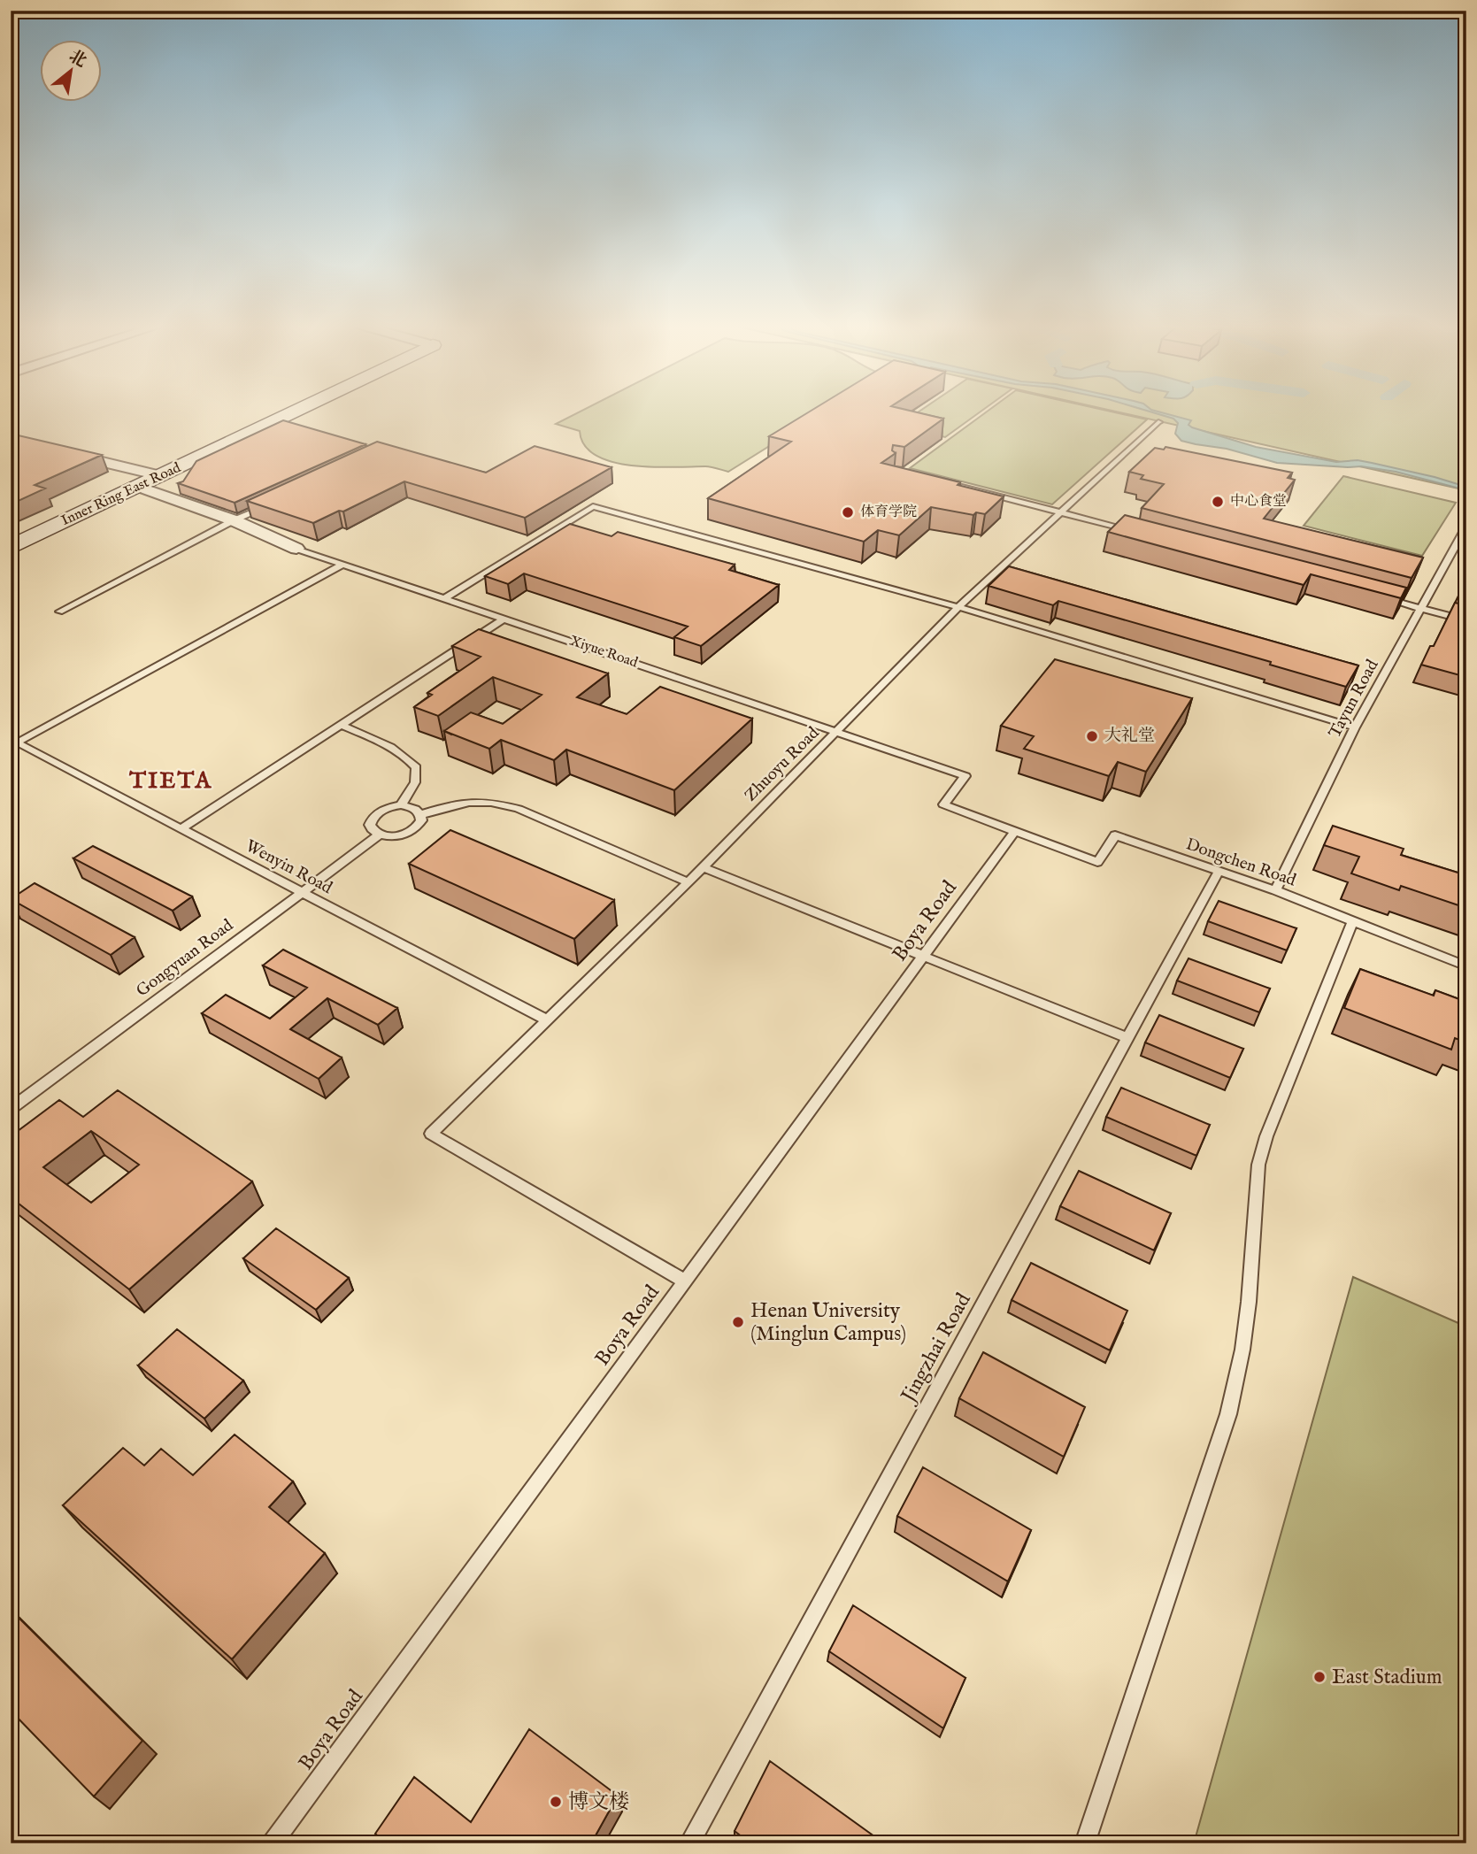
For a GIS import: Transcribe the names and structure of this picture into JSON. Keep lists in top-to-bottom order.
{
  "streets": {
    "street": ["Inner Ring East Road", "Xiyue Road"],
    "lane": [
      "Tayun Road",
      "Zhuoyu Road",
      "Dongchen Road",
      "Wenyin Road",
      "Boya Road",
      "Gongyuan Road",
      "Jingzhai Road"
    ]
  },
  "crossings": [
    ["Inner Ring East Road", "Xiyue Road"],
    ["Xiyue Road", "Zhuoyu Road"],
    ["Xiyue Road", "Dongchen Road"],
    ["Xiyue Road", "Wenyin Road"],
    ["Xiyue Road", "Boya Road"],
    ["Tayun Road", "Dongchen Road"],
    ["Zhuoyu Road", "Wenyin Road"],
    ["Zhuoyu Road", "Boya Road"],
    ["Dongchen Road", "Boya Road"],
    ["Dongchen Road", "Jingzhai Road"],
    ["Wenyin Road", "Gongyuan Road"]
  ],
  "districts": ["TIETA"],
  "places": [
    "中心食堂",
    "体育学院",
    "大礼堂",
    "Henan University (Minglun Campus)",
    "East Stadium",
    "博文楼"
  ],
  "north": "top right"
}
